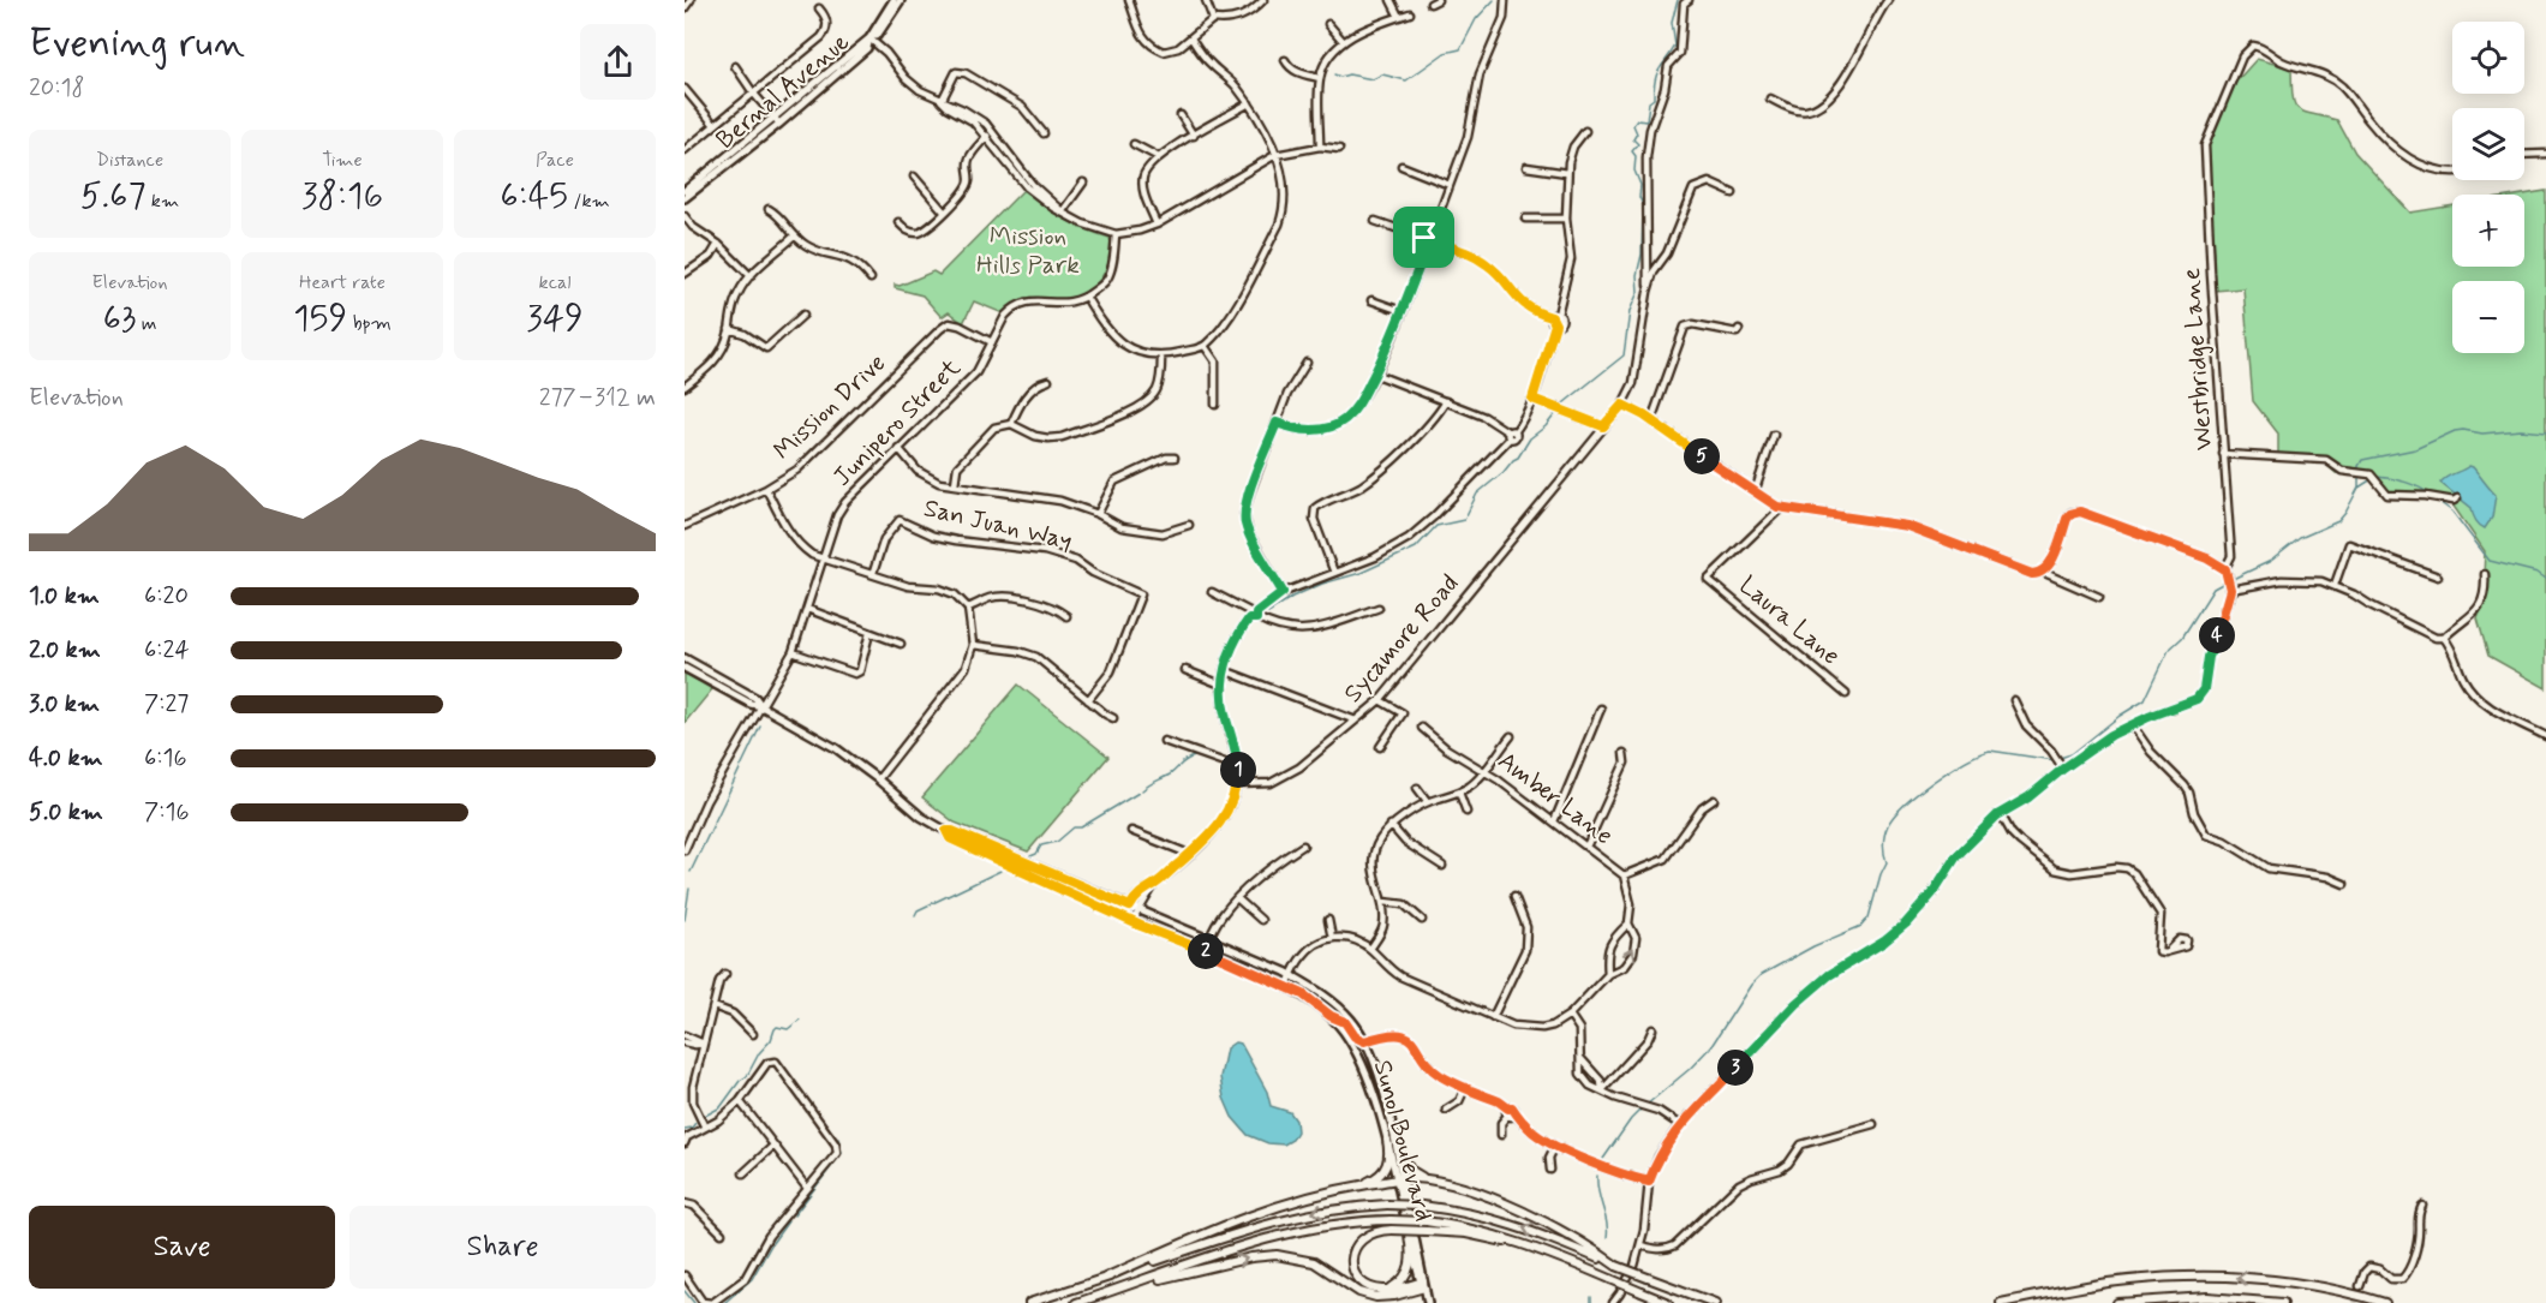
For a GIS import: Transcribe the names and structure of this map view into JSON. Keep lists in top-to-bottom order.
{
  "streets": {
    "main road": ["Bernal Avenue", "Sunol Boulevard"],
    "street": [
      "Westbridge Lane",
      "Mission Drive",
      "Junipero Street",
      "San Juan Way",
      "Laura Lane",
      "Sycamore Road",
      "Amber Lane"
    ]
  },
  "crossings": [
    ["Mission Drive", "Junipero Street"],
    ["Junipero Street", "Sunol Boulevard"]
  ],
  "parks": ["Mission Hills Park"],
  "page": {
    "heading": ["Evening run", "20:18"],
    "map_buttons": ["+", "−"],
    "stats": [
      ["Distance", "5.67 km"],
      ["Time", "38:16"],
      ["Pace", "6:45 /km"],
      ["Elevation", "63 m"],
      ["Heart rate", "159 bpm"],
      ["kcal", "349"]
    ],
    "chart": ["Elevation", "277–312 m"],
    "pins": [
      "5",
      "4",
      "1",
      "2",
      "3"
    ],
    "list": [
      {
        "name": "1.0 km",
        "note": "6:20"
      },
      {
        "name": "2.0 km",
        "note": "6:24"
      },
      {
        "name": "3.0 km",
        "note": "7:27"
      },
      {
        "name": "4.0 km",
        "note": "6:16"
      },
      {
        "name": "5.0 km",
        "note": "7:16"
      }
    ],
    "buttons": ["Save", "Share"]
  }
}
